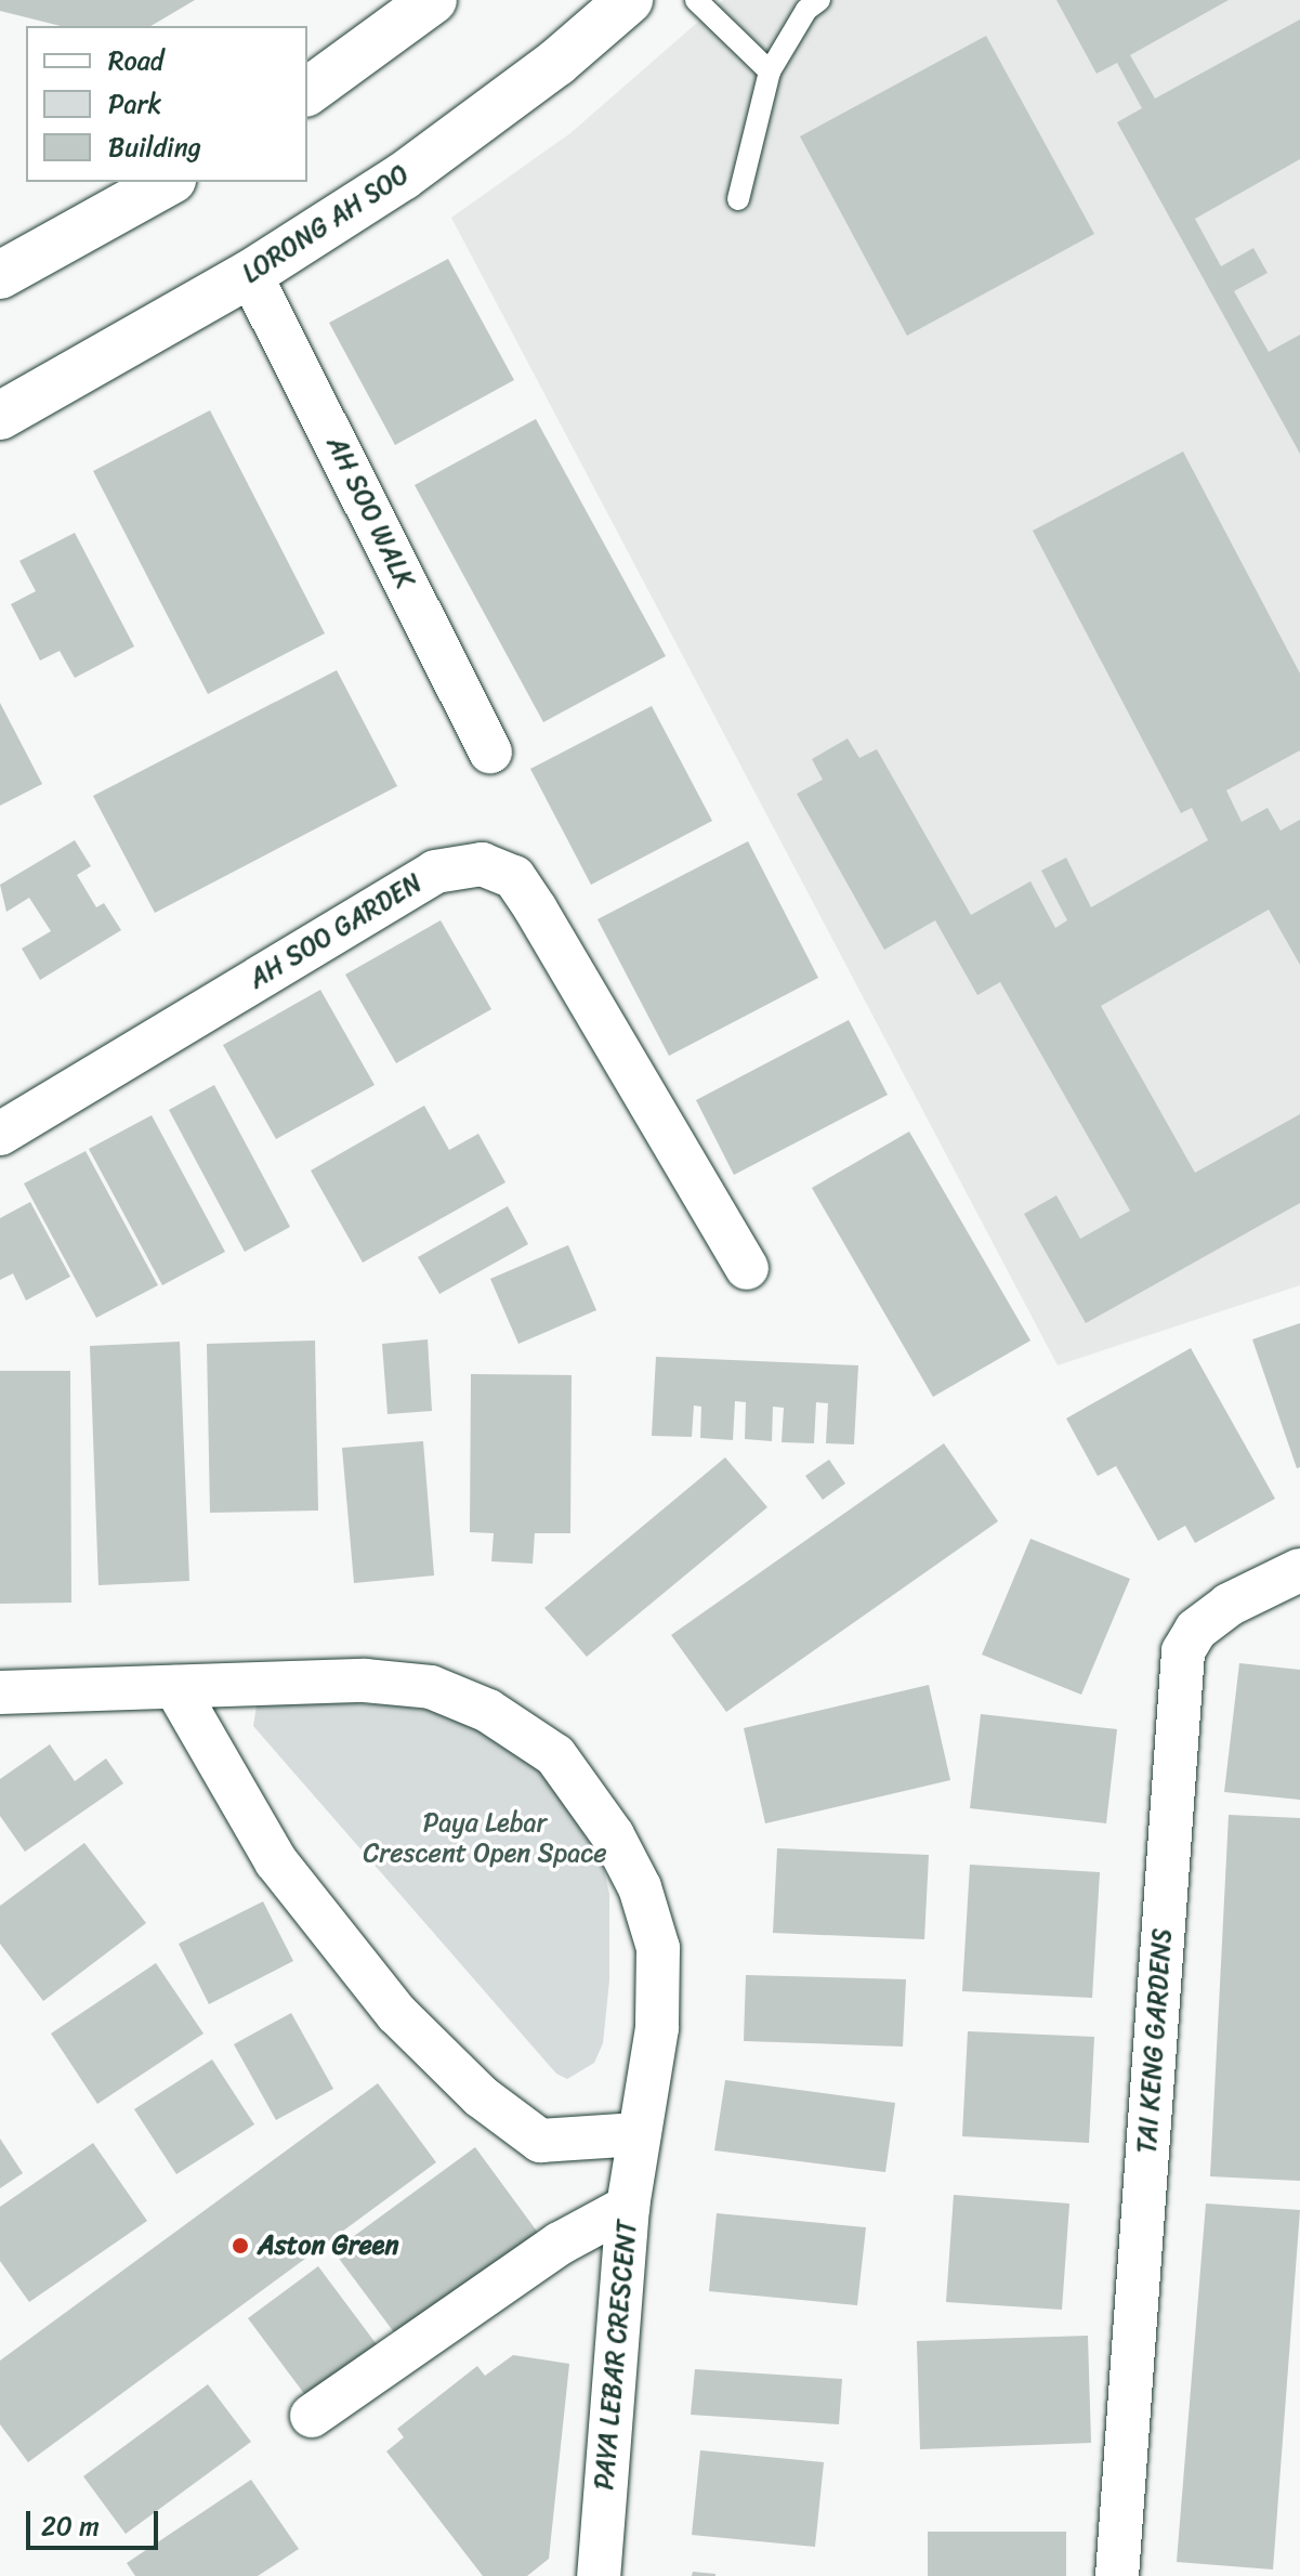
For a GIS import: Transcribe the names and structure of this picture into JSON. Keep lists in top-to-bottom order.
{
  "streets": {
    "main road": ["LORONG AH SOO"],
    "street": [
      "AH SOO WALK",
      "AH SOO GARDEN",
      "TAI KENG GARDENS",
      "PAYA LEBAR CRESCENT"
    ]
  },
  "crossings": [
    ["LORONG AH SOO", "AH SOO WALK"]
  ],
  "parks": ["Paya Lebar Crescent Open Space"],
  "places": ["Aston Green"],
  "legend": ["Road", "Park", "Building"],
  "scale_bar": "20 m"
}
